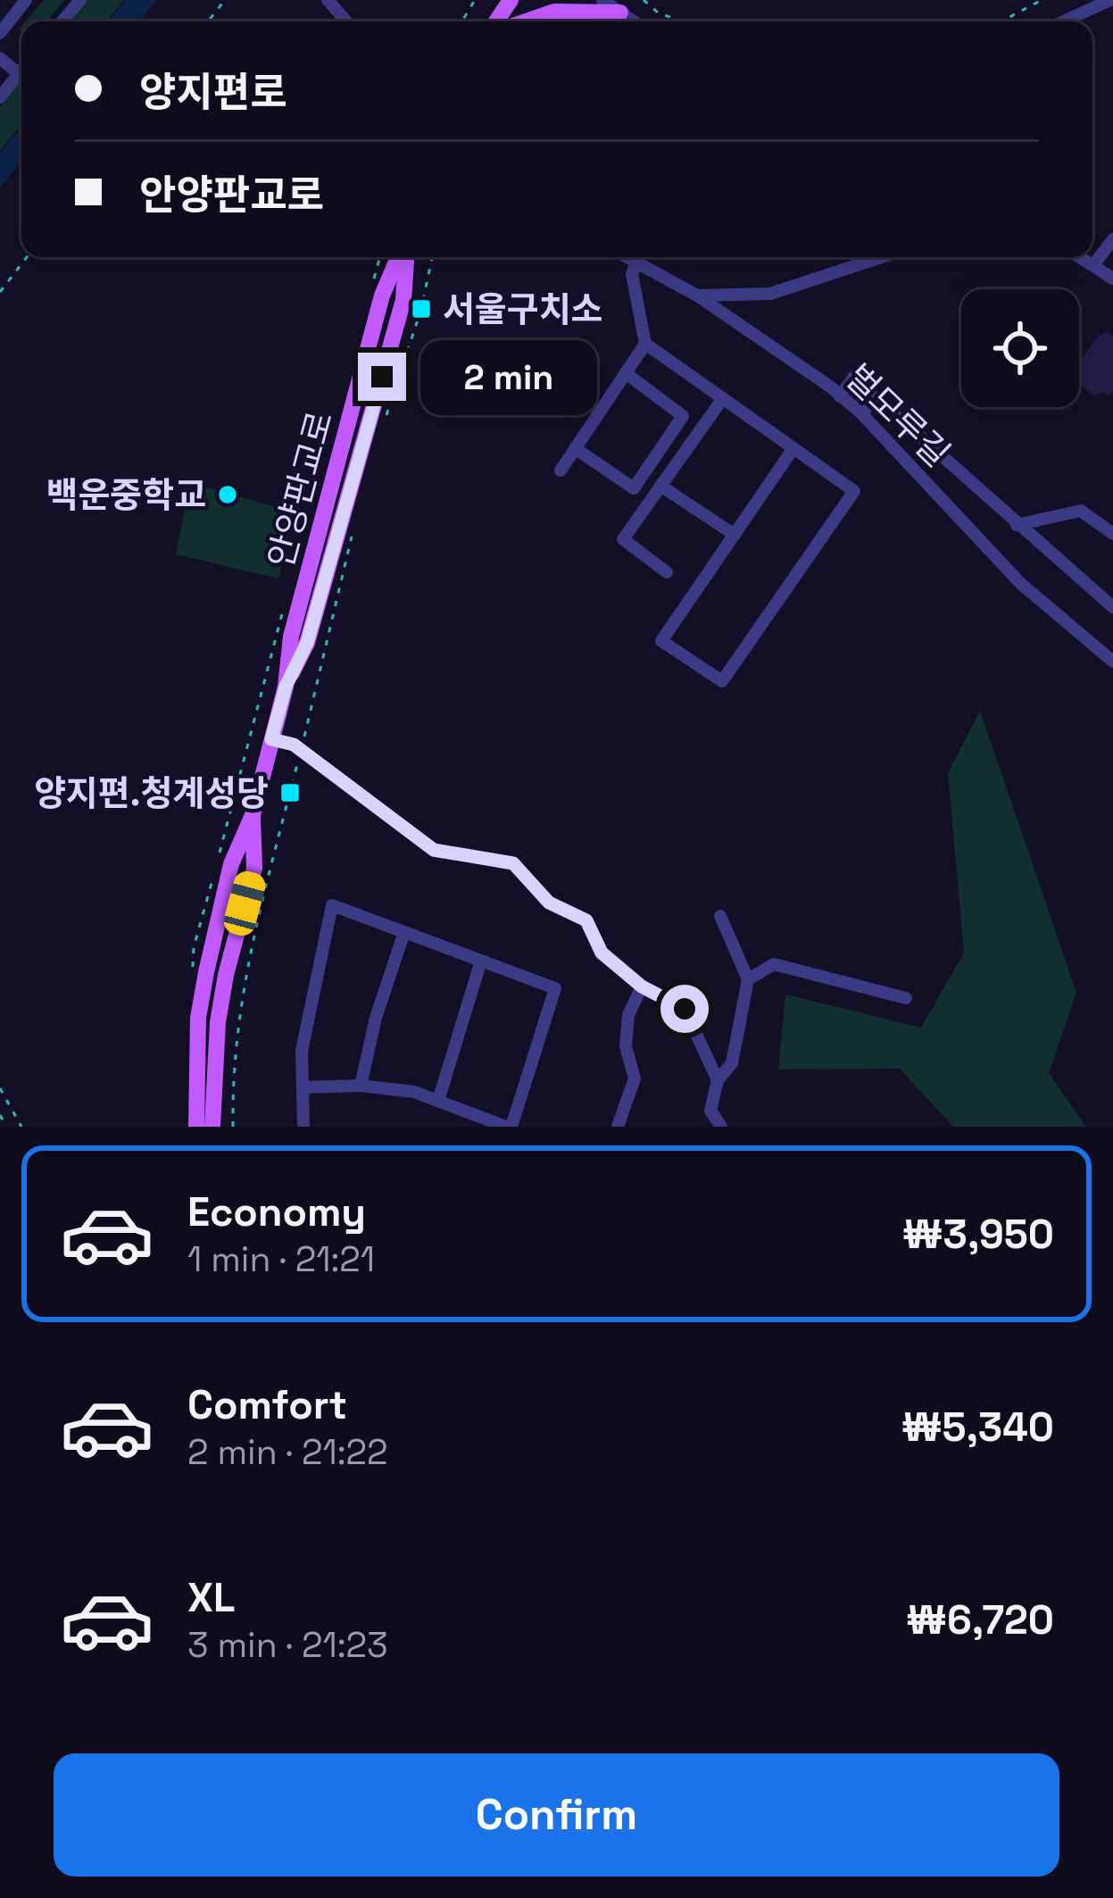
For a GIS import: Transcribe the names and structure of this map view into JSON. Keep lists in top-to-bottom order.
{
  "streets": {
    "main road": ["안양판교로"],
    "street": ["벌모루길"]
  },
  "places": {
    "transit": ["서울구치소", "양지편.청계성당"],
    "other": ["백운중학교"]
  },
  "page": {
    "banner": ["양지편로", "안양판교로"],
    "bubble": "2 min",
    "list": [
      {
        "name": "Economy",
        "note": "1 min · 21:21",
        "value": "₩3,950"
      },
      {
        "name": "Comfort",
        "note": "2 min · 21:22",
        "value": "₩5,340"
      },
      {
        "name": "XL",
        "note": "3 min · 21:23",
        "value": "₩6,720"
      }
    ],
    "buttons": "Confirm"
  }
}
